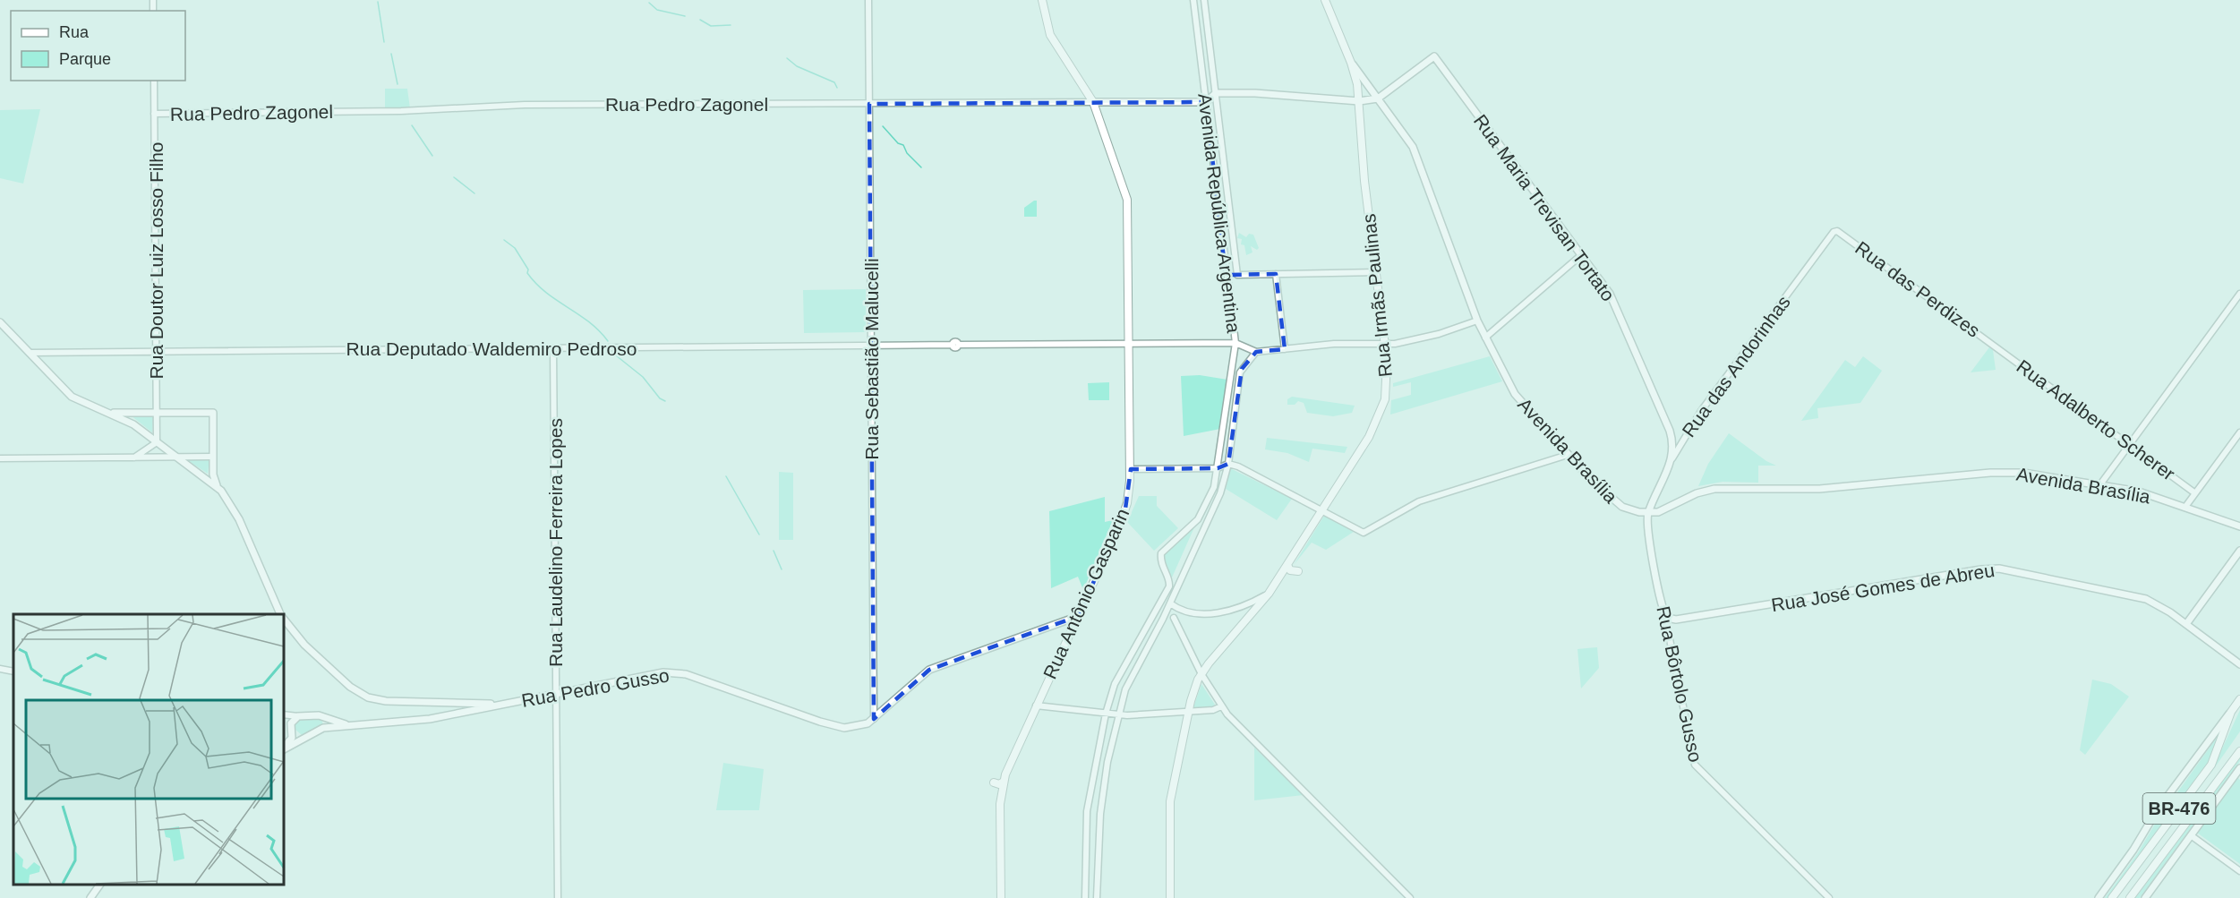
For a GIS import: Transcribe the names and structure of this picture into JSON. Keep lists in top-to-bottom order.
{
  "streets": {
    "main road": [
      "Rua Pedro Zagonel",
      "Rua Maria Trevisan Tortato",
      "Rua Irmãs Paulinas",
      "Rua das Andorinhas",
      "Avenida Brasília",
      "Rua José Gomes de Abreu",
      "Rua Antônio Gasparin",
      "Rua Bôrtolo Gusso",
      "Rua Pedro Gusso",
      "BR-476"
    ],
    "street": [
      "Avenida República Argentina",
      "Rua Doutor Luiz Losso Filho",
      "Rua das Perdizes",
      "Rua Deputado Waldemiro Pedroso",
      "Rua Sebastião Malucelli",
      "Rua Adalberto Scherer",
      "Rua Laudelino Ferreira Lopes"
    ]
  },
  "crossings": [
    ["Rua Pedro Zagonel", "Avenida República Argentina"],
    ["Rua Pedro Zagonel", "Rua Doutor Luiz Losso Filho"],
    ["Rua Pedro Zagonel", "Rua Sebastião Malucelli"],
    ["Rua Pedro Zagonel", "Rua Antônio Gasparin"],
    ["Rua Maria Trevisan Tortato", "Rua das Andorinhas"],
    ["Rua Maria Trevisan Tortato", "Avenida Brasília"],
    ["Avenida República Argentina", "Rua Deputado Waldemiro Pedroso"],
    ["Rua Doutor Luiz Losso Filho", "Rua Deputado Waldemiro Pedroso"],
    ["Rua das Perdizes", "Rua das Andorinhas"],
    ["Rua das Perdizes", "Rua Adalberto Scherer"],
    ["Rua Irmãs Paulinas", "Avenida Brasília"],
    ["Rua Deputado Waldemiro Pedroso", "Rua Sebastião Malucelli"],
    ["Rua Deputado Waldemiro Pedroso", "Rua Laudelino Ferreira Lopes"],
    ["Rua Deputado Waldemiro Pedroso", "Rua Antônio Gasparin"],
    ["Rua Sebastião Malucelli", "Rua Pedro Gusso"],
    ["Rua das Andorinhas", "Avenida Brasília"],
    ["Rua das Andorinhas", "Rua Bôrtolo Gusso"],
    ["Avenida Brasília", "Rua Bôrtolo Gusso"],
    ["Rua Laudelino Ferreira Lopes", "Rua Pedro Gusso"],
    ["Rua José Gomes de Abreu", "Rua Bôrtolo Gusso"]
  ],
  "legend": ["Rua", "Parque"]
}
